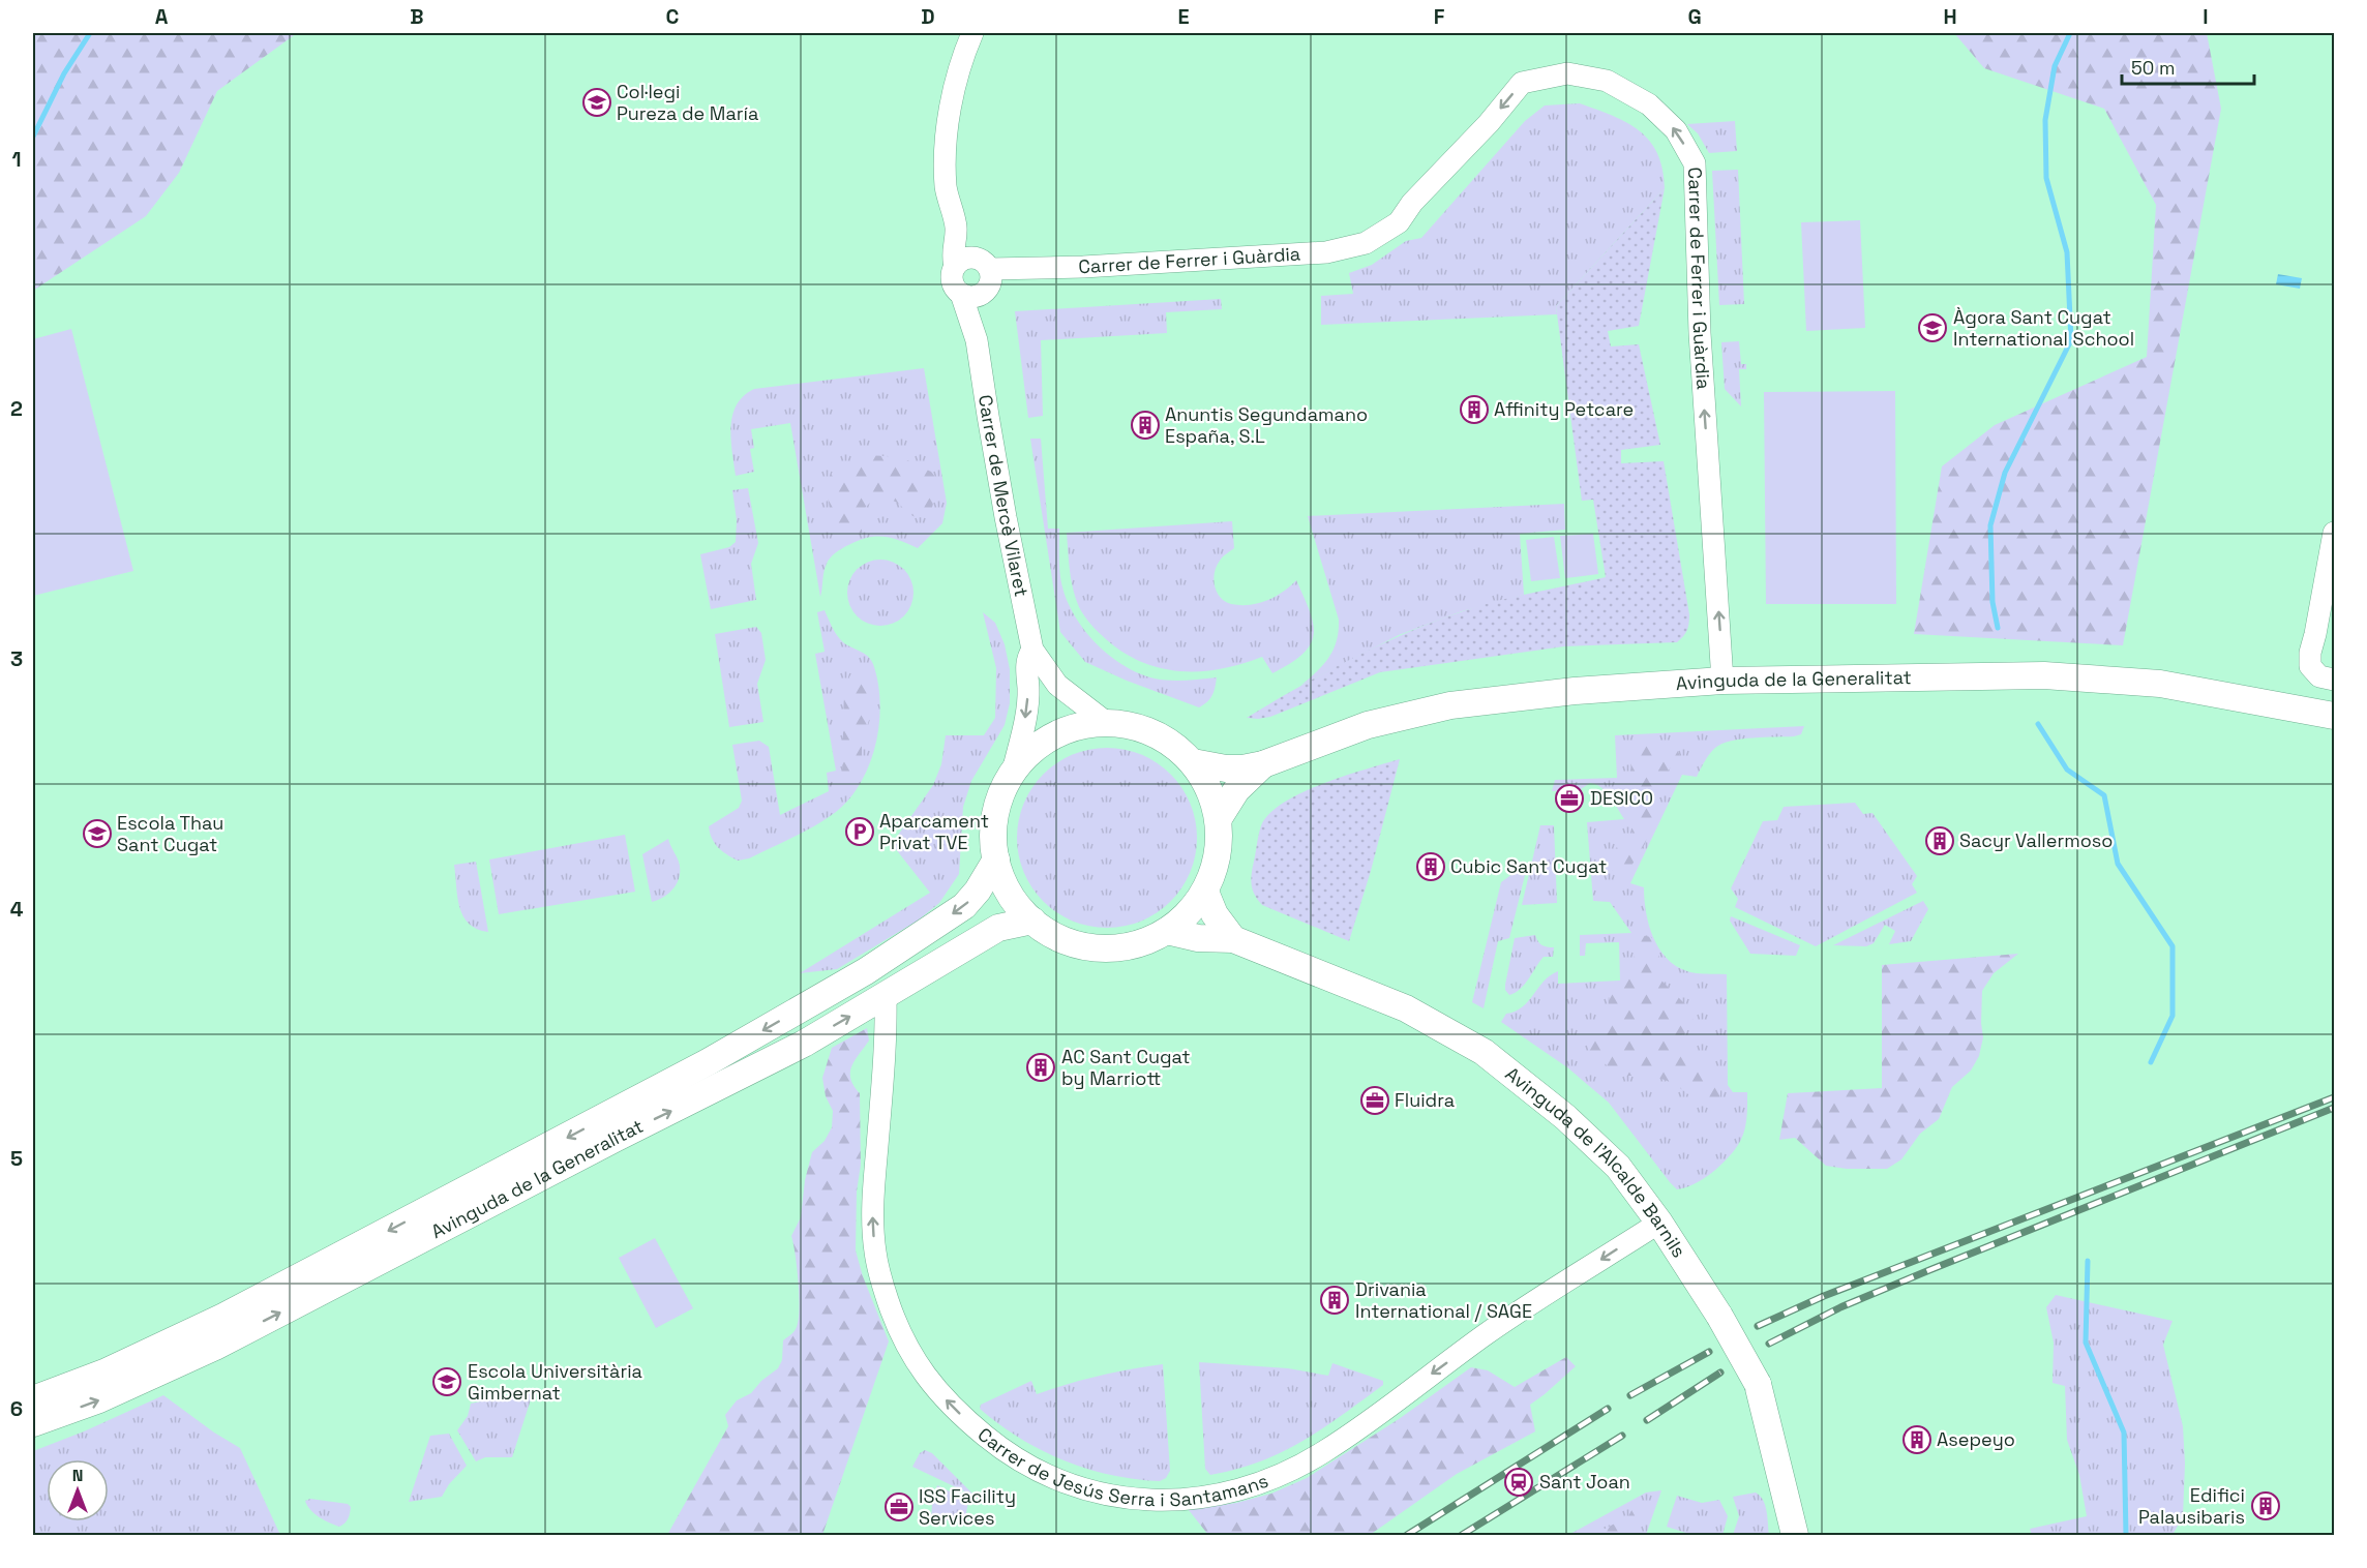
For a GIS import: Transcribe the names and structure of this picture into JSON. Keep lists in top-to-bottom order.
{
  "streets": {
    "street": [
      "Carrer de Ferrer i Guàrdia",
      "Carrer de Mercè Vilaret",
      "Avinguda de la Generalitat",
      "Avinguda de l'Alcalde Barnils",
      "Carrer de Jesús Serra i Santamans"
    ]
  },
  "crossings": [
    ["Carrer de Ferrer i Guàrdia", "Carrer de Mercè Vilaret"],
    ["Carrer de Ferrer i Guàrdia", "Avinguda de la Generalitat"],
    ["Avinguda de la Generalitat", "Carrer de Jesús Serra i Santamans"],
    ["Avinguda de l'Alcalde Barnils", "Carrer de Jesús Serra i Santamans"]
  ],
  "places": {
    "school or university": [
      "Col·legi Pureza de María",
      "Àgora Sant Cugat International School",
      "Escola Thau Sant Cugat",
      "Escola Universitària Gimbernat"
    ],
    "building": [
      "Affinity Petcare",
      "Anuntis Segundamano España, S.L",
      "Sacyr Vallermoso",
      "Cubic Sant Cugat",
      "AC Sant Cugat by Marriott",
      "Drivania International / SAGE",
      "Asepeyo",
      "Edifici Palausibaris"
    ],
    "office": ["DESICO", "Fluidra", "ISS Facility Services"],
    "parking": ["Aparcament Privat TVE"],
    "station": ["Sant Joan"]
  },
  "scale_bar": "50 m",
  "north": "top",
  "grid": {
    "columns": [
      "A",
      "B",
      "C",
      "D",
      "E",
      "F",
      "G",
      "H",
      "I"
    ],
    "rows": [
      "1",
      "2",
      "3",
      "4",
      "5",
      "6"
    ]
  }
}
